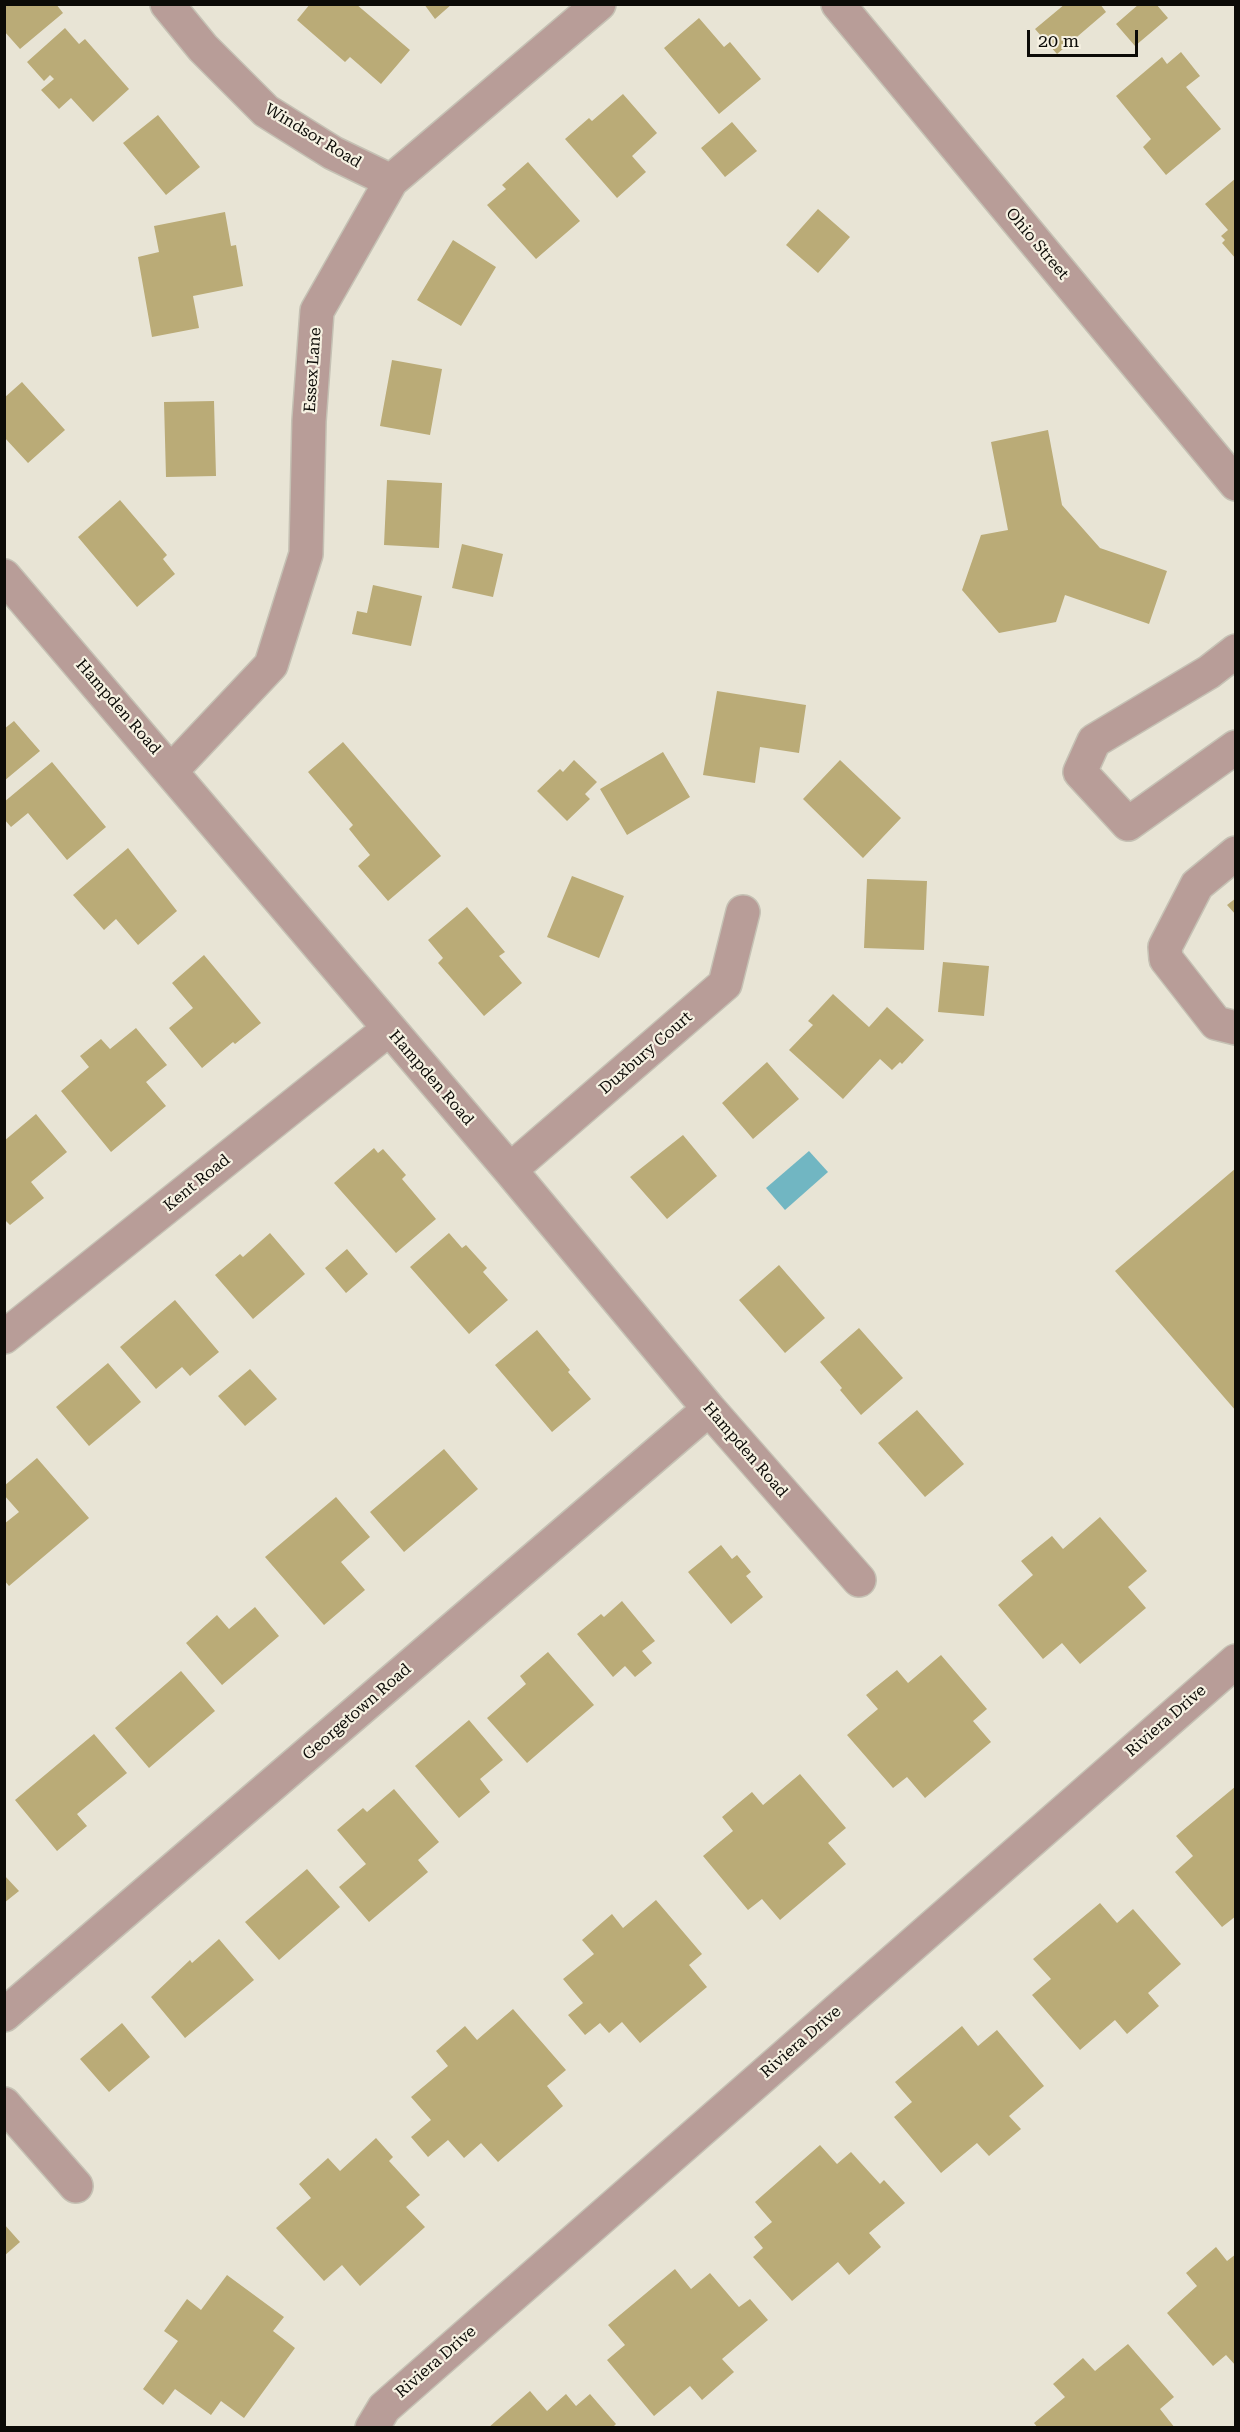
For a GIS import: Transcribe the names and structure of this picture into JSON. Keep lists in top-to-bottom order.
{
  "streets": {
    "street": [
      "Windsor Road",
      "Ohio Street",
      "Essex Lane",
      "Hampden Road",
      "Duxbury Court",
      "Kent Road",
      "Georgetown Road",
      "Riviera Drive"
    ]
  },
  "crossings": [
    ["Windsor Road", "Essex Lane"],
    ["Essex Lane", "Hampden Road"],
    ["Hampden Road", "Duxbury Court"],
    ["Hampden Road", "Kent Road"],
    ["Hampden Road", "Georgetown Road"]
  ],
  "scale_bar": "20 m"
}
